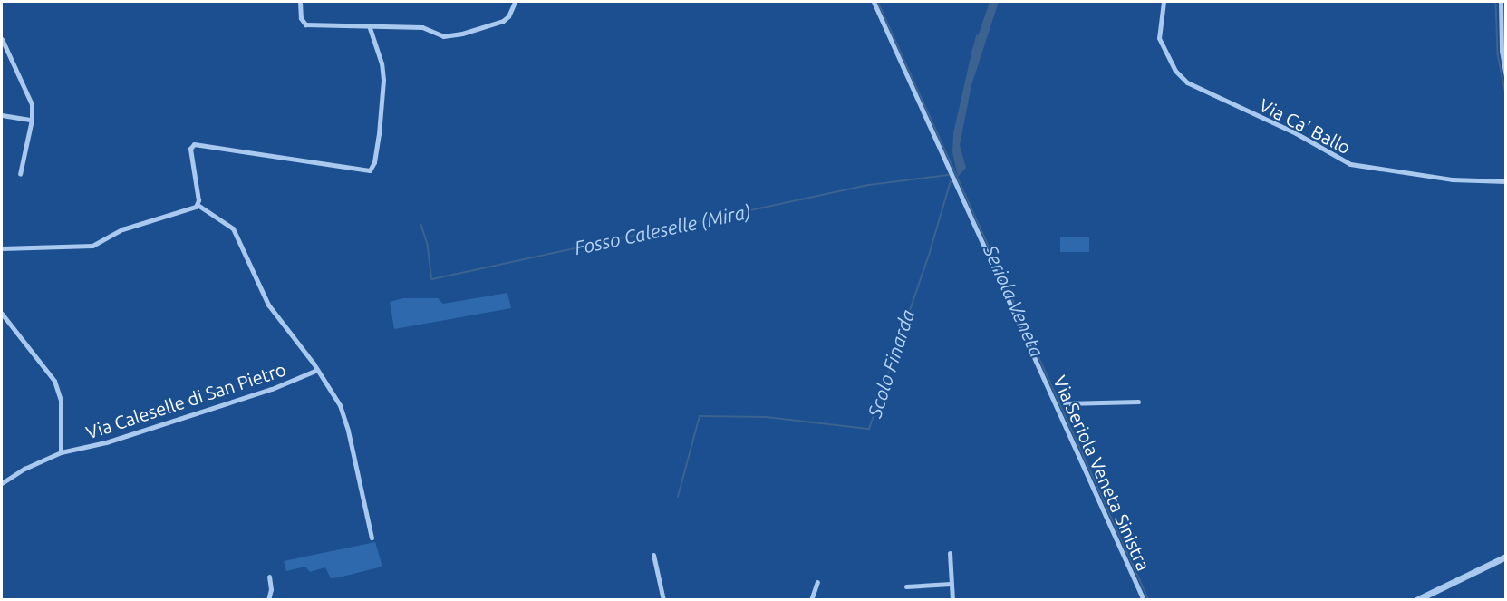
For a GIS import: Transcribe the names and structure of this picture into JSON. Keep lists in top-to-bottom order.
{
  "streets": {
    "street": ["Via Ca' Ballo", "Via Caleselle di San Pietro", "Via Seriola Veneta Sinistra"]
  },
  "water": ["Fosso Caleselle (Mira)", "Seriola Veneta", "Scolo Finarda"]
}
